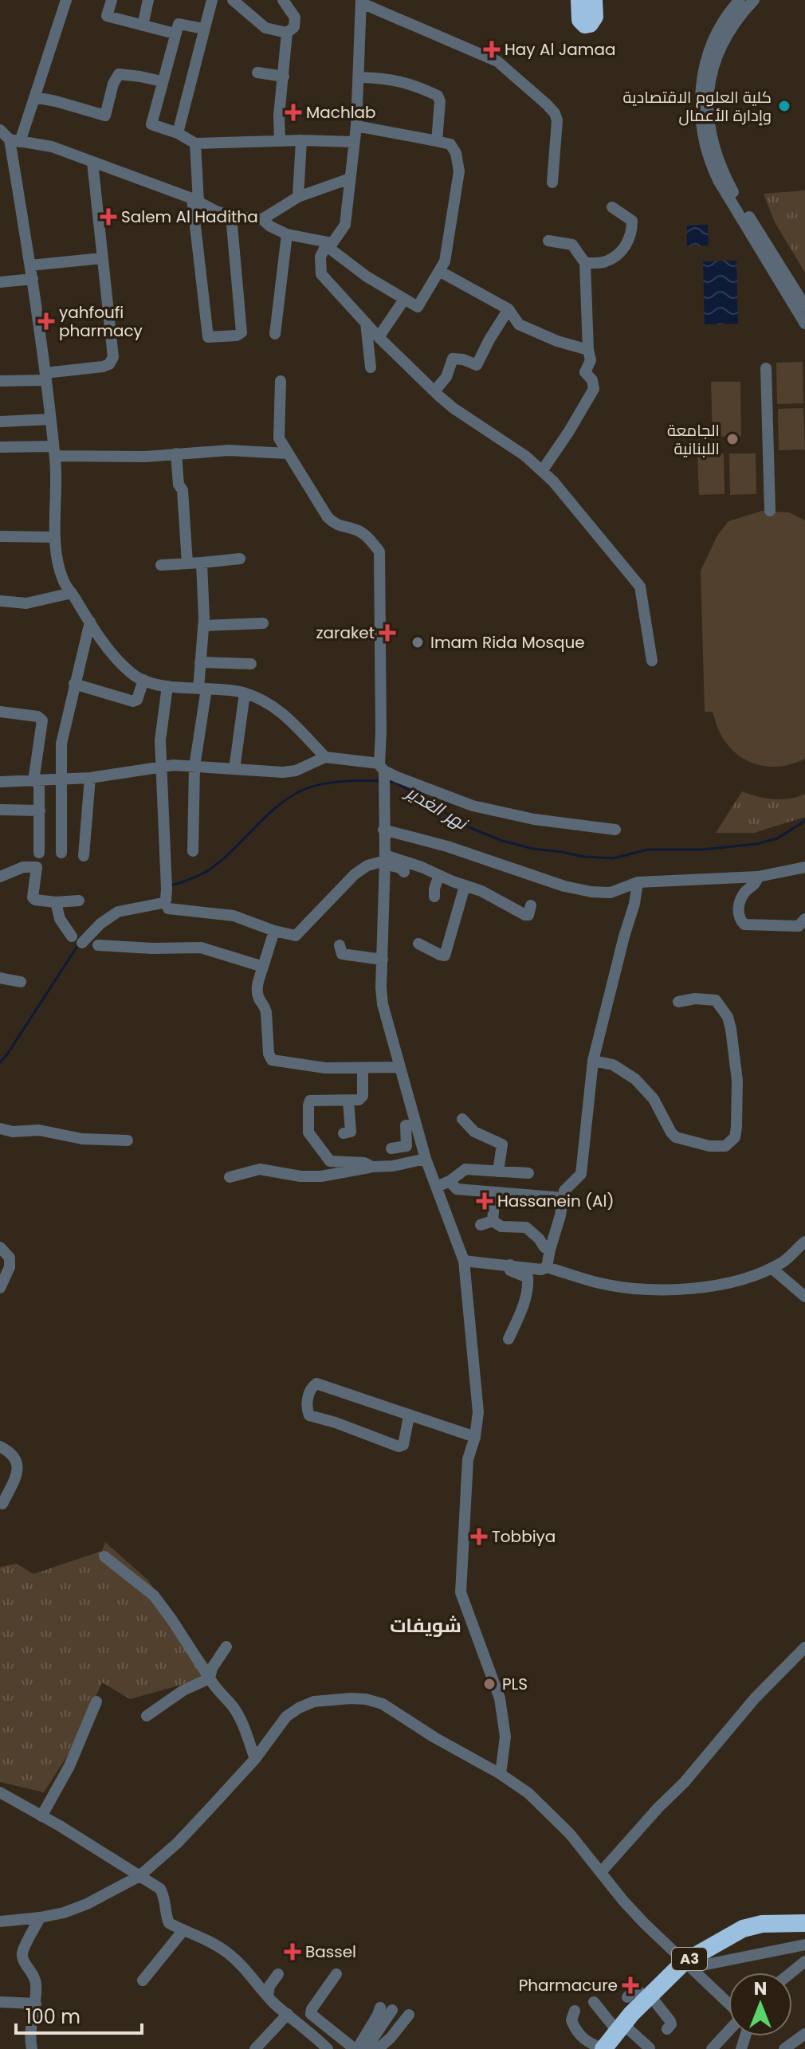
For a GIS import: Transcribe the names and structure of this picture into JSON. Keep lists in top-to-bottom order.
{
  "streets": {
    "highway": ["A3"]
  },
  "districts": ["شويفات"],
  "water": ["نهر الغدير"],
  "places": {
    "health": [
      "Hay Al Jamaa",
      "Machlab",
      "Salem Al Haditha",
      "yahfoufi pharmacy",
      "zaraket",
      "Hassanein (Al)",
      "Tobbiya",
      "Bassel",
      "Pharmacure"
    ],
    "other": [
      "كلية العلوم الاقتصادية وإدارة الأعمال",
      "الجامعة اللبنانية",
      "Imam Rida Mosque",
      "PLS"
    ]
  },
  "scale_bar": "100 m",
  "north": "top"
}
